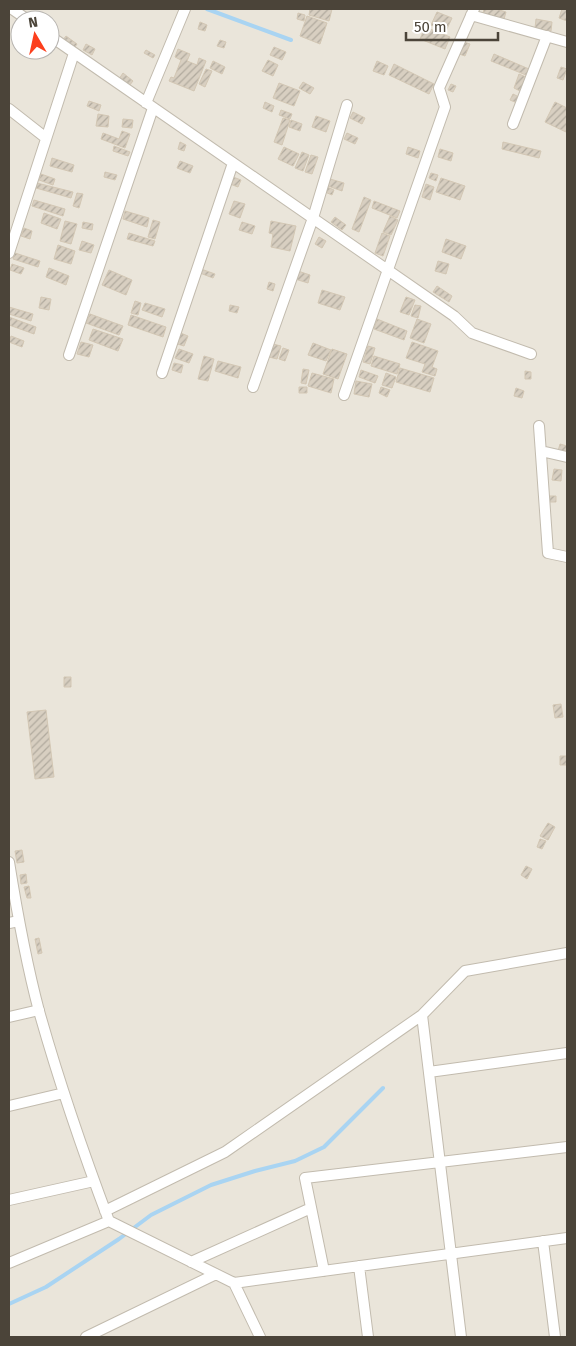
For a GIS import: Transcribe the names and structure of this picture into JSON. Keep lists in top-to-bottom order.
{
  "scale_bar": "50 m",
  "north": "top"
}
